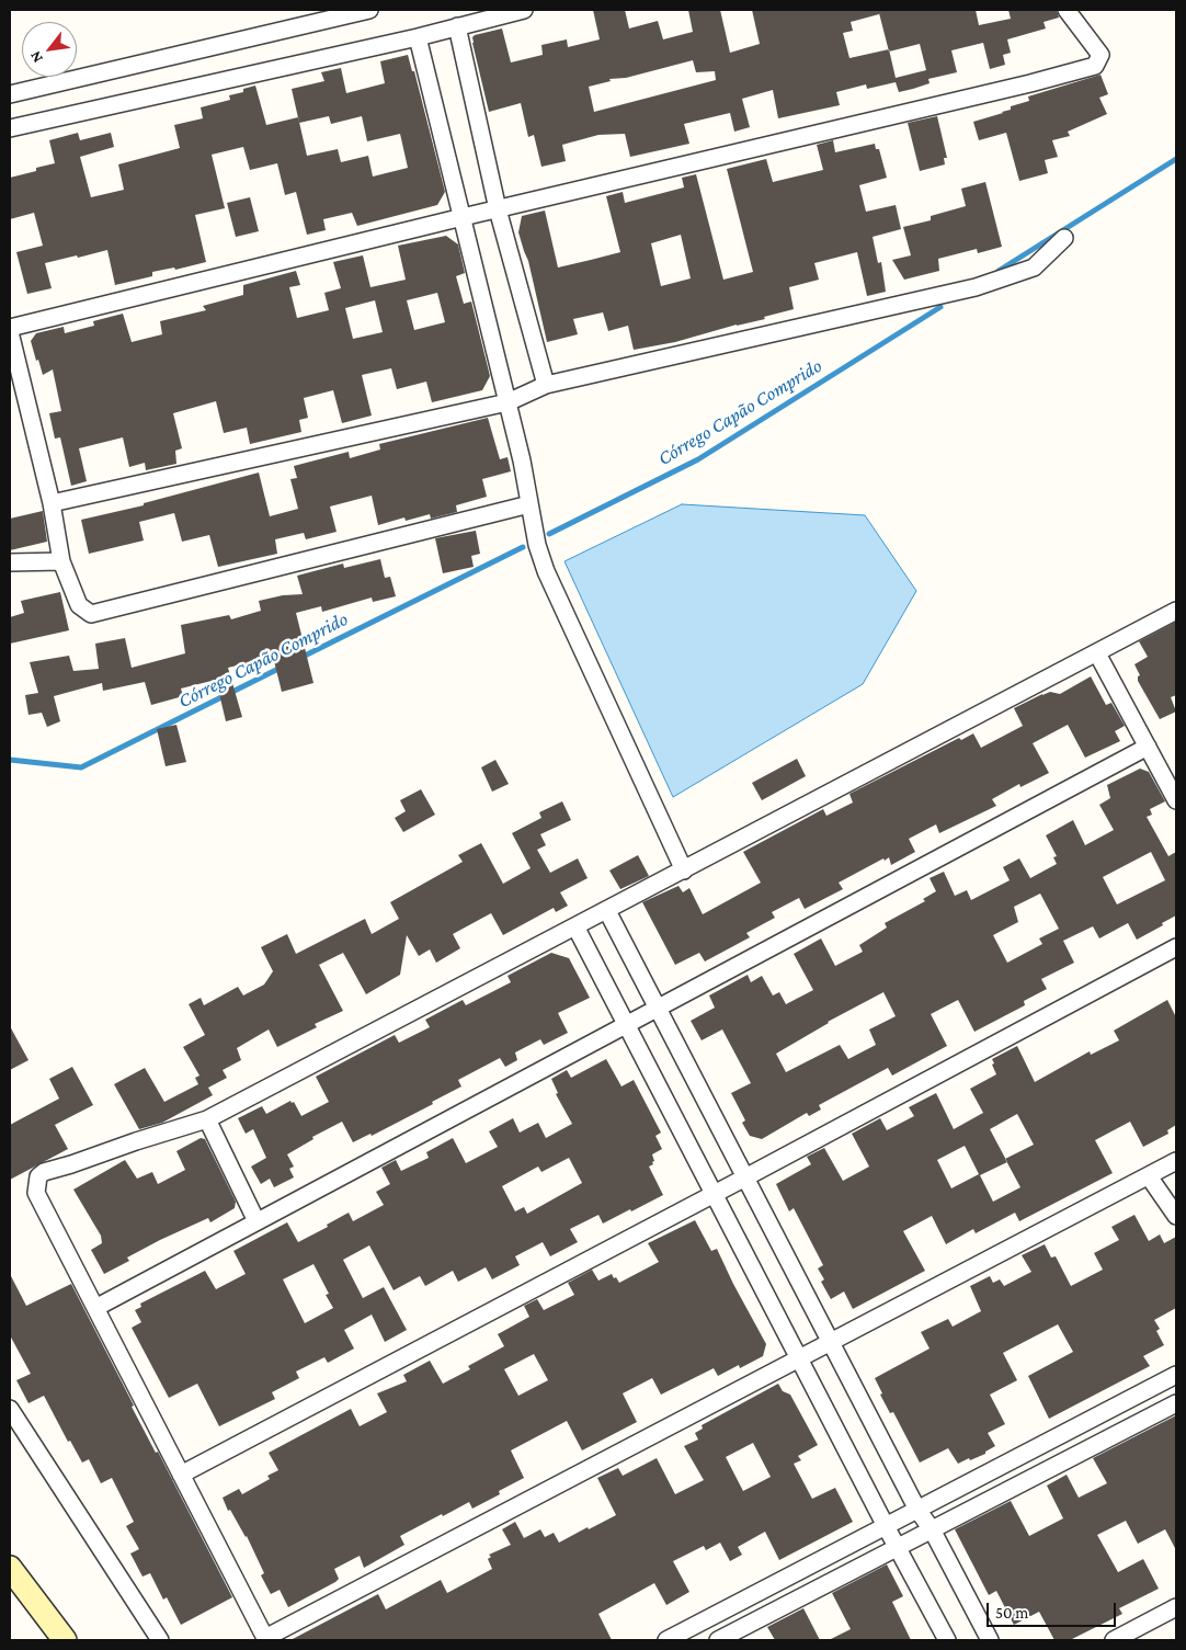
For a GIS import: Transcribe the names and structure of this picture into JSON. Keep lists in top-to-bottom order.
{
  "water": ["Córrego Capão Comprido"],
  "scale_bar": "50 m",
  "north": "bottom left"
}
